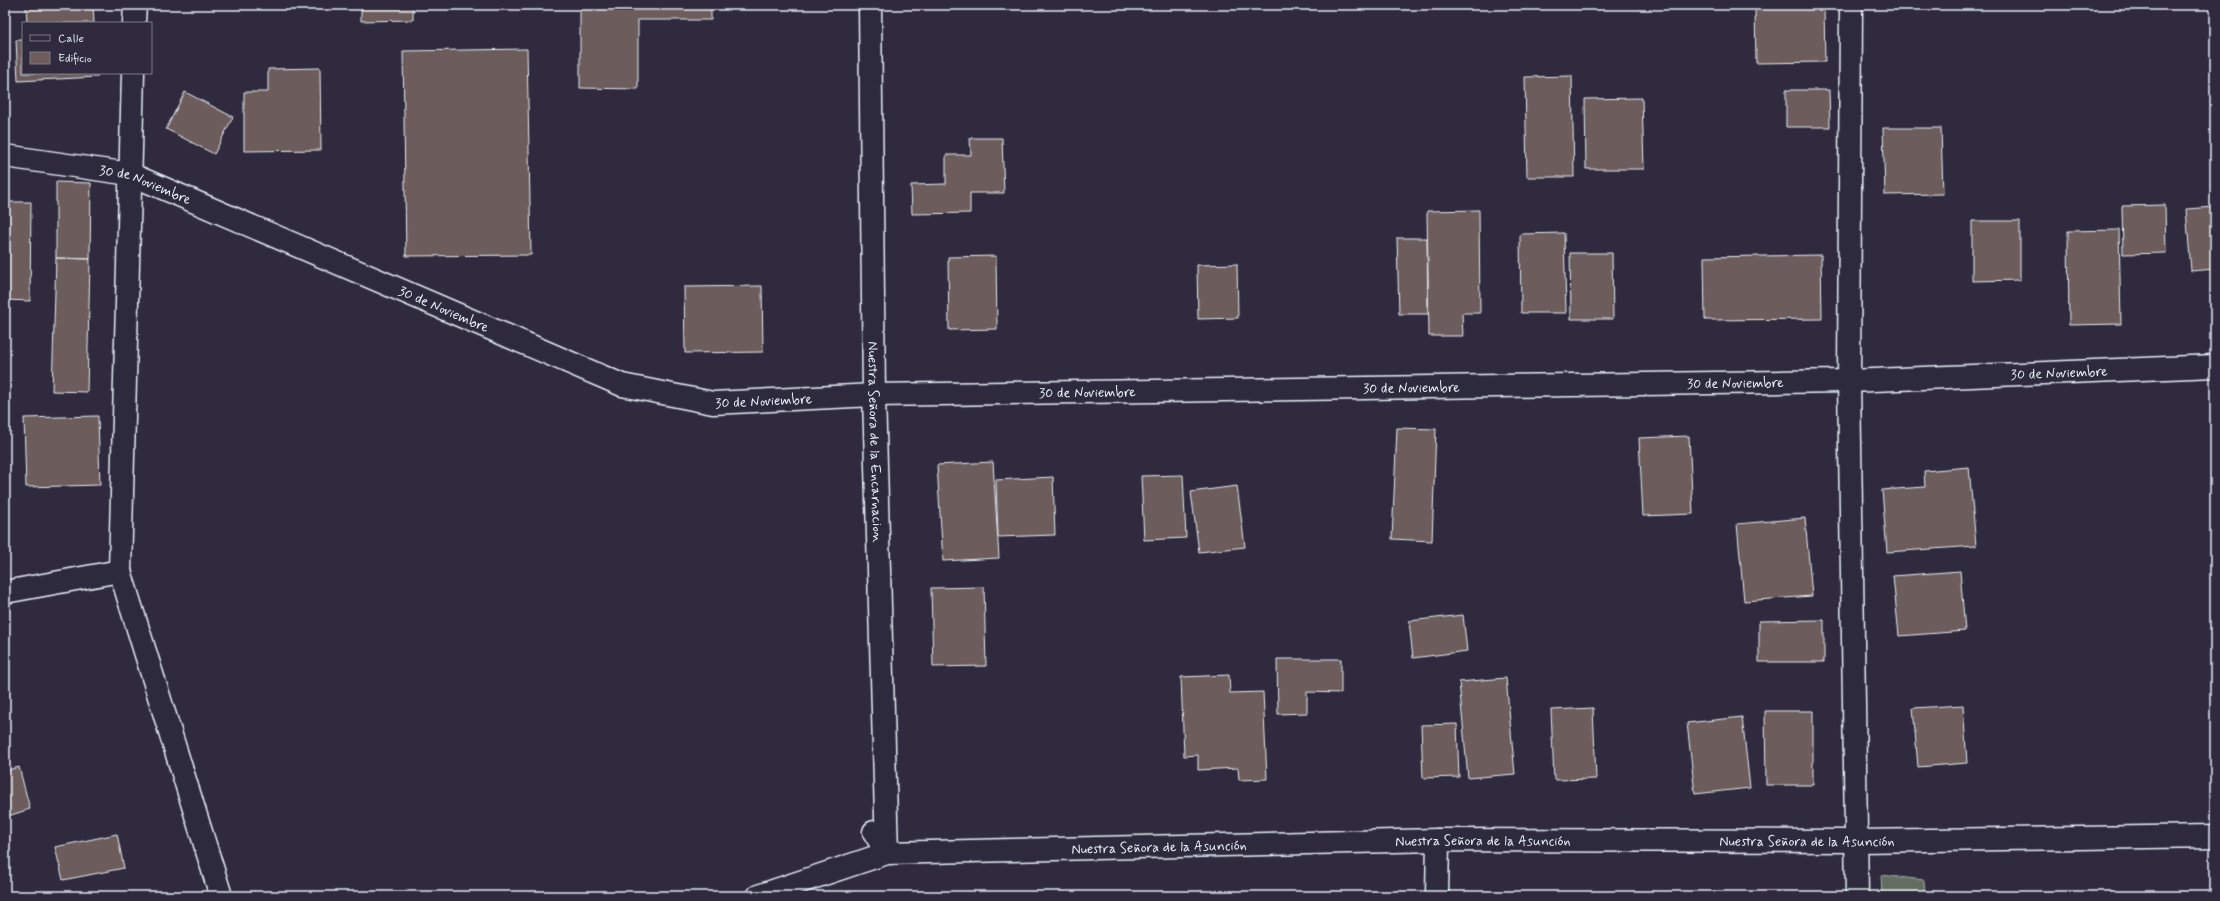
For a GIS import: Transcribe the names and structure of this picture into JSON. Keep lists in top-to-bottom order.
{
  "streets": {
    "street": ["30 de Noviembre", "Nuestra Señora de la Encarnacion", "Nuestra Señora de la Asunción"]
  },
  "crossings": [
    ["30 de Noviembre", "Nuestra Señora de la Encarnacion"],
    ["Nuestra Señora de la Encarnacion", "Nuestra Señora de la Asunción"]
  ],
  "legend": ["Calle", "Edificio"]
}
